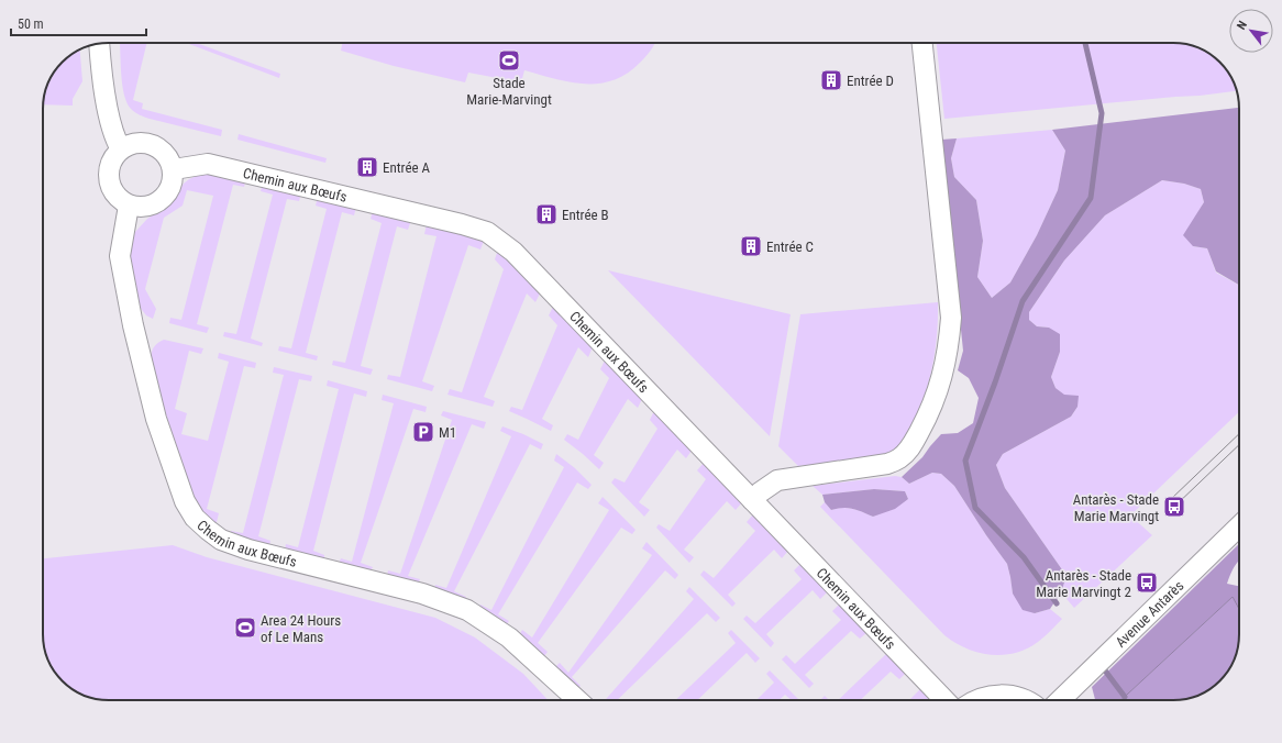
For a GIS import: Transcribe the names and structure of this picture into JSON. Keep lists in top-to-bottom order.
{
  "streets": {
    "street": ["Chemin aux Bœufs", "Avenue Antarès"]
  },
  "places": {
    "sports": ["Stade Marie-Marvingt", "Area 24 Hours of Le Mans"],
    "building": [
      "Entrée D",
      "Entrée A",
      "Entrée B",
      "Entrée C"
    ],
    "parking": ["M1"],
    "bus stop": ["Antarès - Stade Marie Marvingt", "Antarès - Stade Marie Marvingt 2"]
  },
  "scale_bar": "50 m",
  "north": "top left"
}
